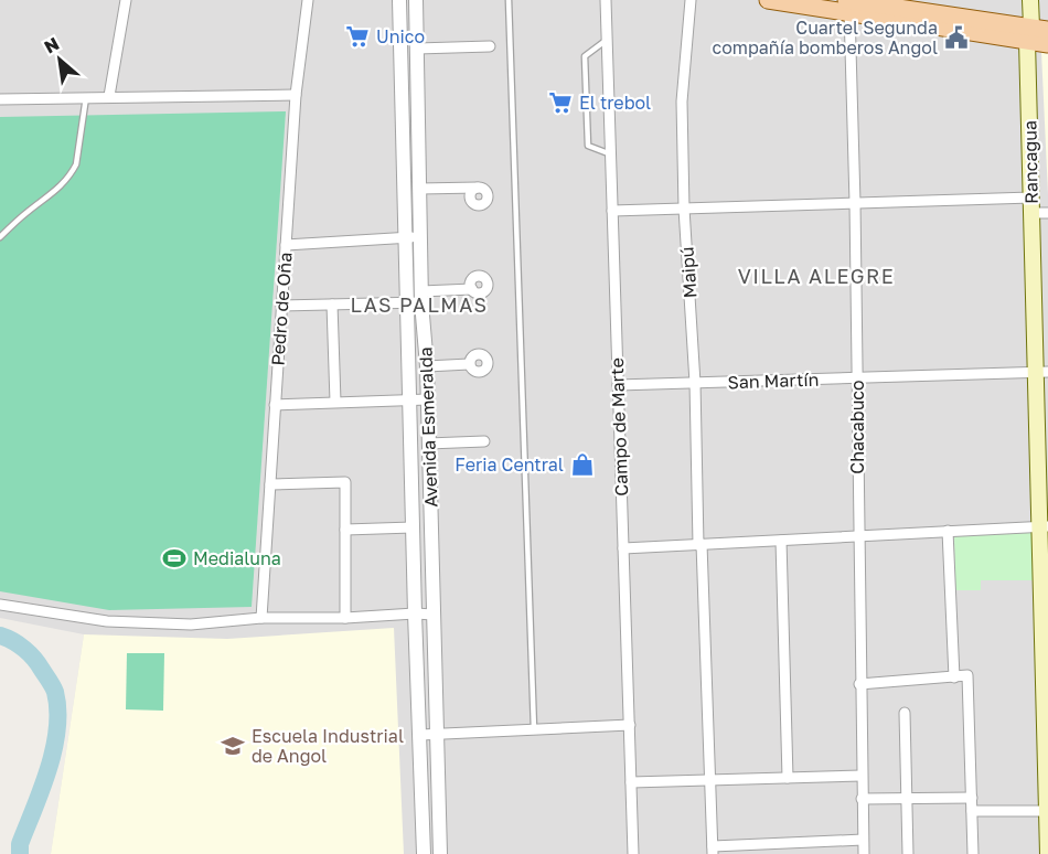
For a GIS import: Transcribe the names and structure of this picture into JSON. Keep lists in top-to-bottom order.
{
  "streets": {
    "main road": ["Rancagua"],
    "street": [
      "Maipú",
      "Pedro de Oña",
      "San Martín",
      "Avenida Esmeralda",
      "Campo de Marte",
      "Chacabuco"
    ]
  },
  "crossings": [
    ["Rancagua", "San Martín"],
    ["Maipú", "San Martín"],
    ["San Martín", "Campo de Marte"],
    ["San Martín", "Chacabuco"]
  ],
  "districts": ["VILLA ALEGRE", "LAS PALMAS"],
  "places": {
    "supermarket": ["Unico", "El trebol"],
    "public building": ["Cuartel Segunda compañía bomberos Angol"],
    "shop": ["Feria Central"],
    "sports": ["Medialuna"],
    "school or university": ["Escuela Industrial de Angol"]
  },
  "north": "top left"
}
